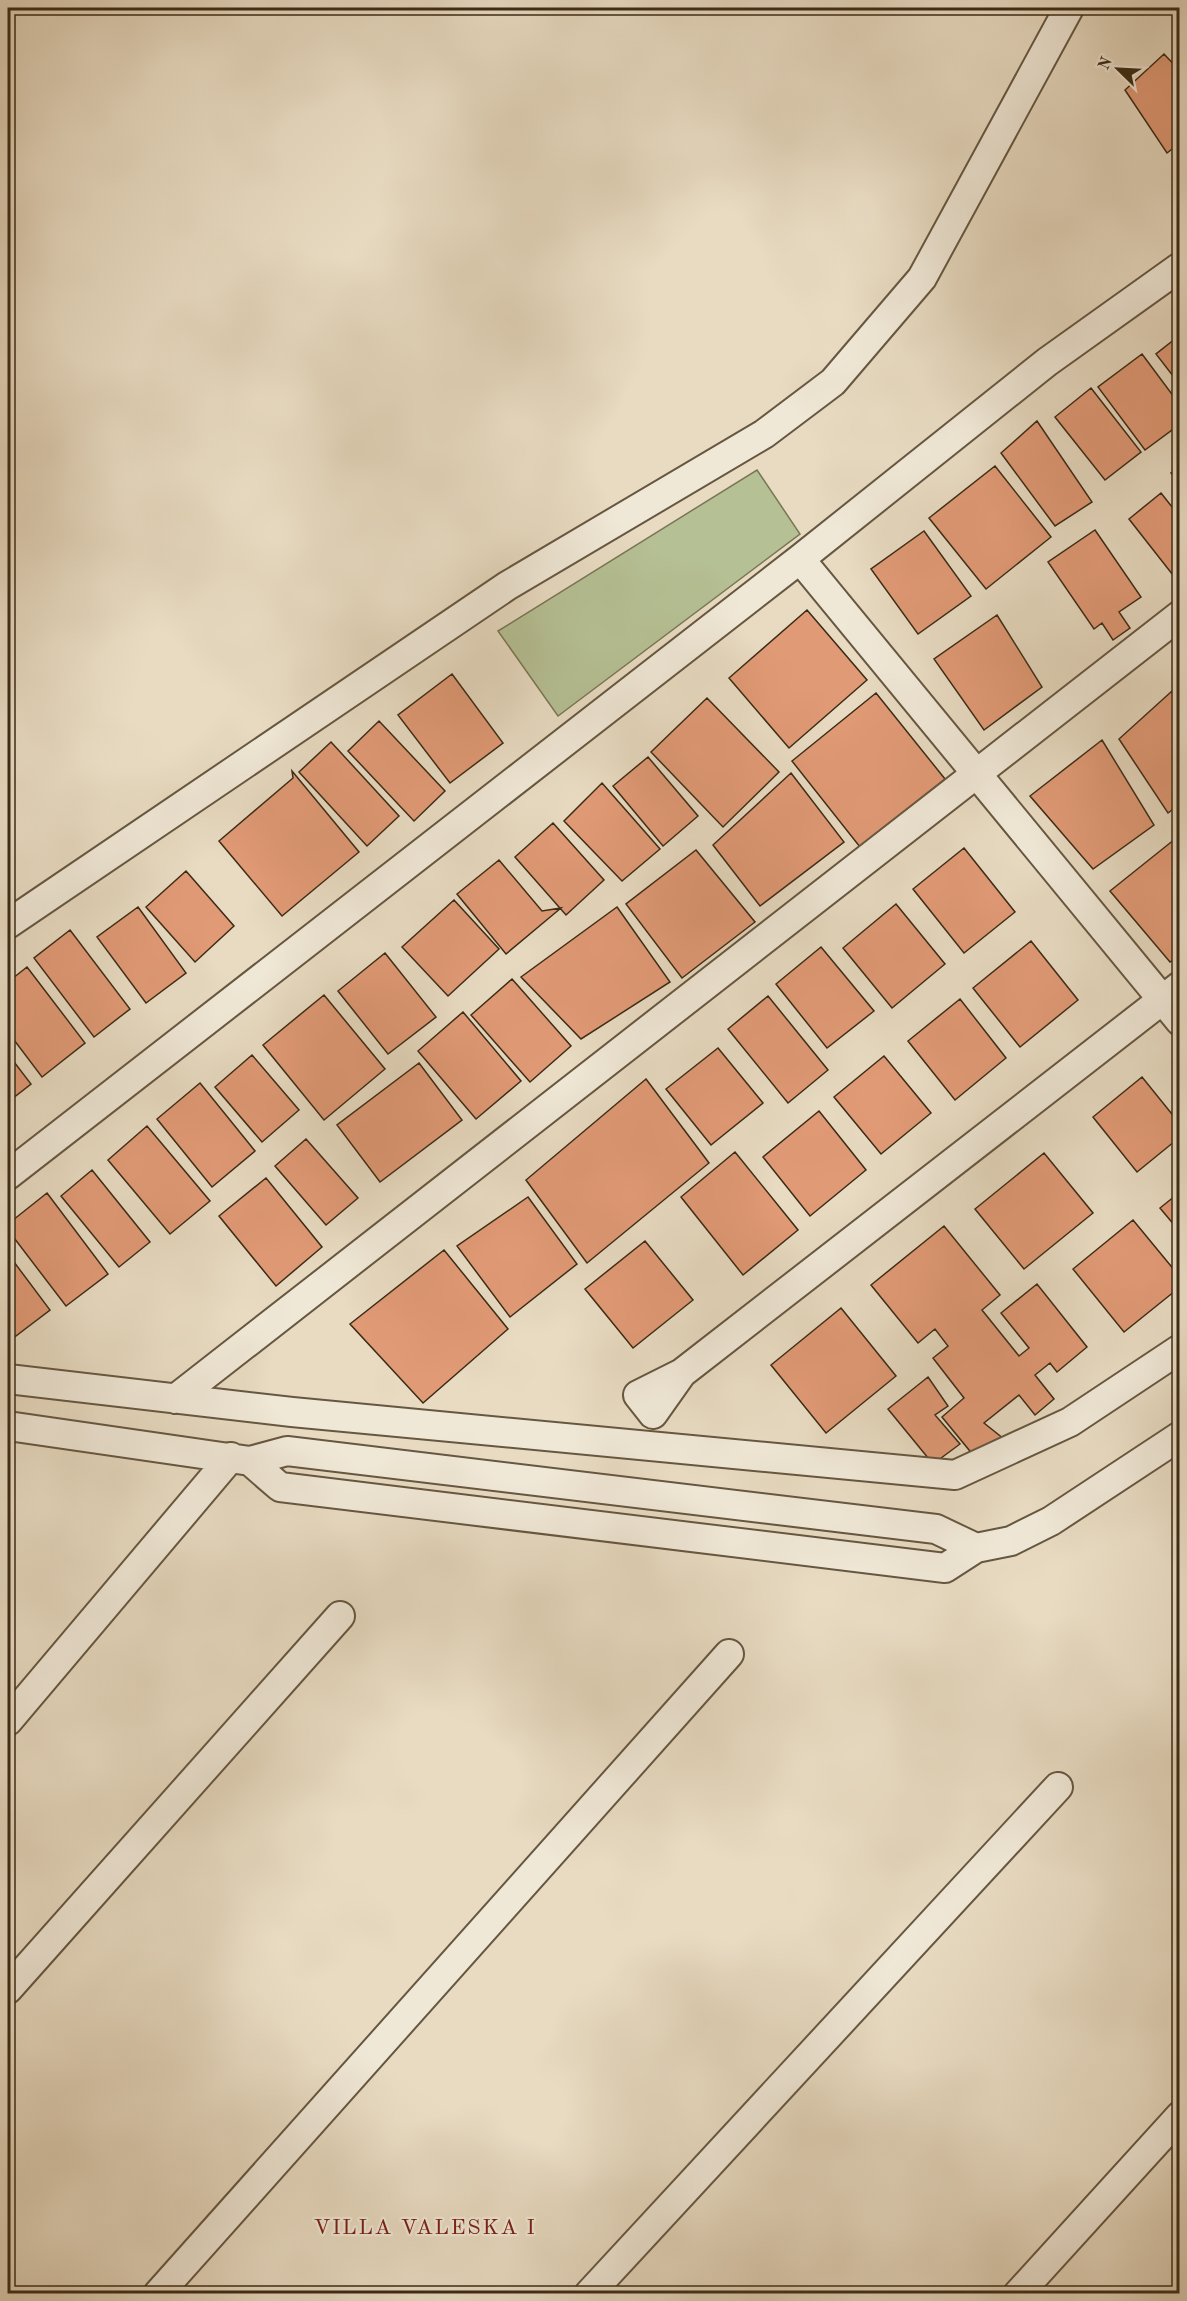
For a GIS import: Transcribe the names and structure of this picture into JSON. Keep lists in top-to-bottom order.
{
  "districts": ["VILLA VALESKA I"],
  "north": "top left"
}
